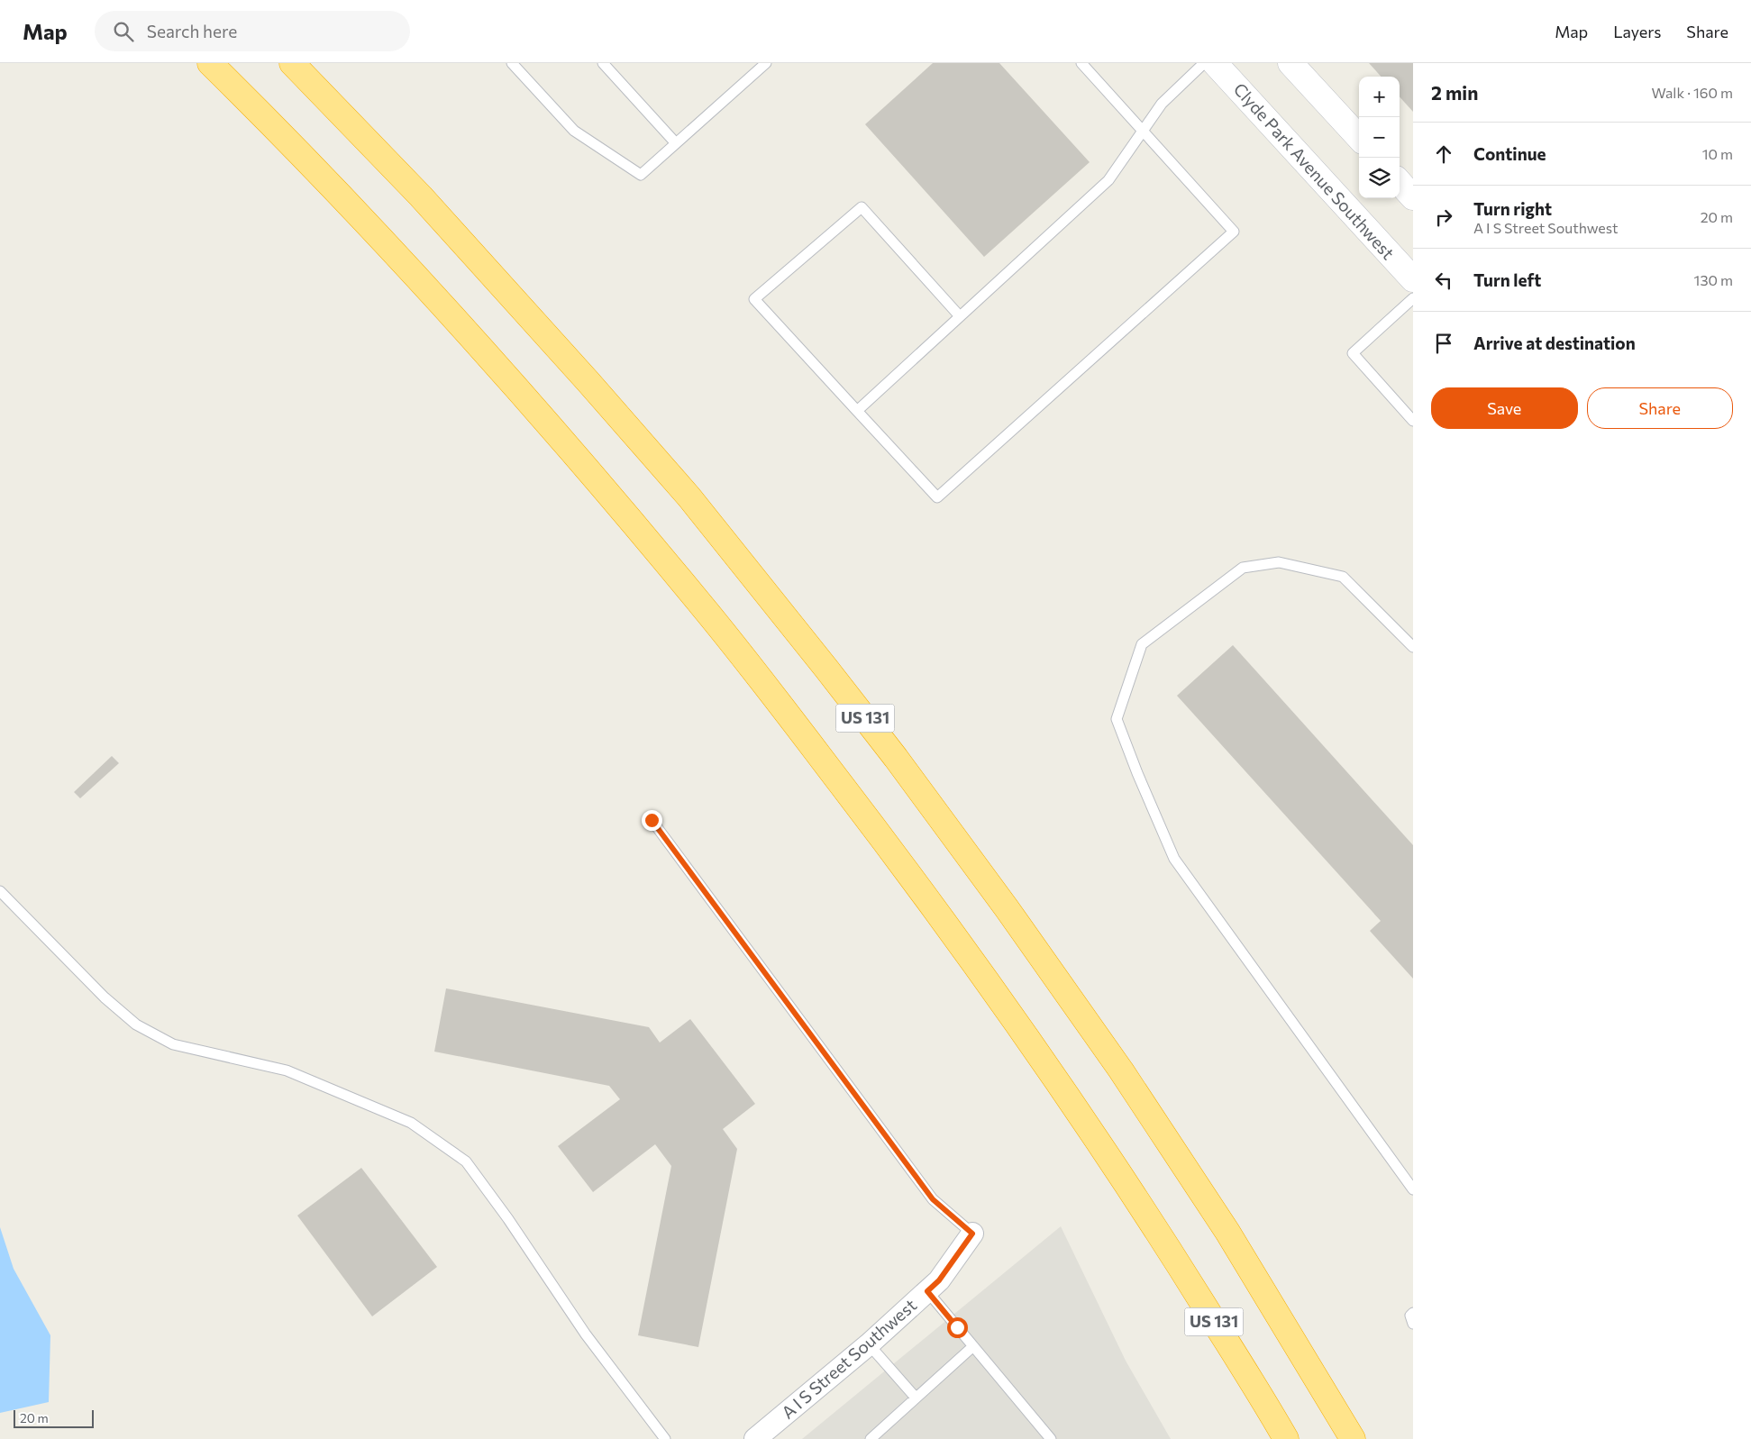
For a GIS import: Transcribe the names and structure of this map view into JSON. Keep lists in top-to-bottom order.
{
  "streets": {
    "highway": ["US 131"],
    "main road": ["Clyde Park Avenue Southwest"],
    "street": ["A I S Street Southwest"]
  },
  "scale_bar": "20 m",
  "page": {
    "header": "Map",
    "search": "Search here",
    "nav": ["Map", "Layers", "Share"],
    "heading": ["2 min", "Walk · 160 m"],
    "map_buttons": ["+", "−"],
    "list": [
      ["Continue", "10 m"],
      ["Turn right", "A I S Street Southwest", "20 m"],
      ["Turn left", "130 m"],
      "Arrive at destination"
    ],
    "buttons": ["Save", "Share"],
    "scale": "20 m"
  }
}
